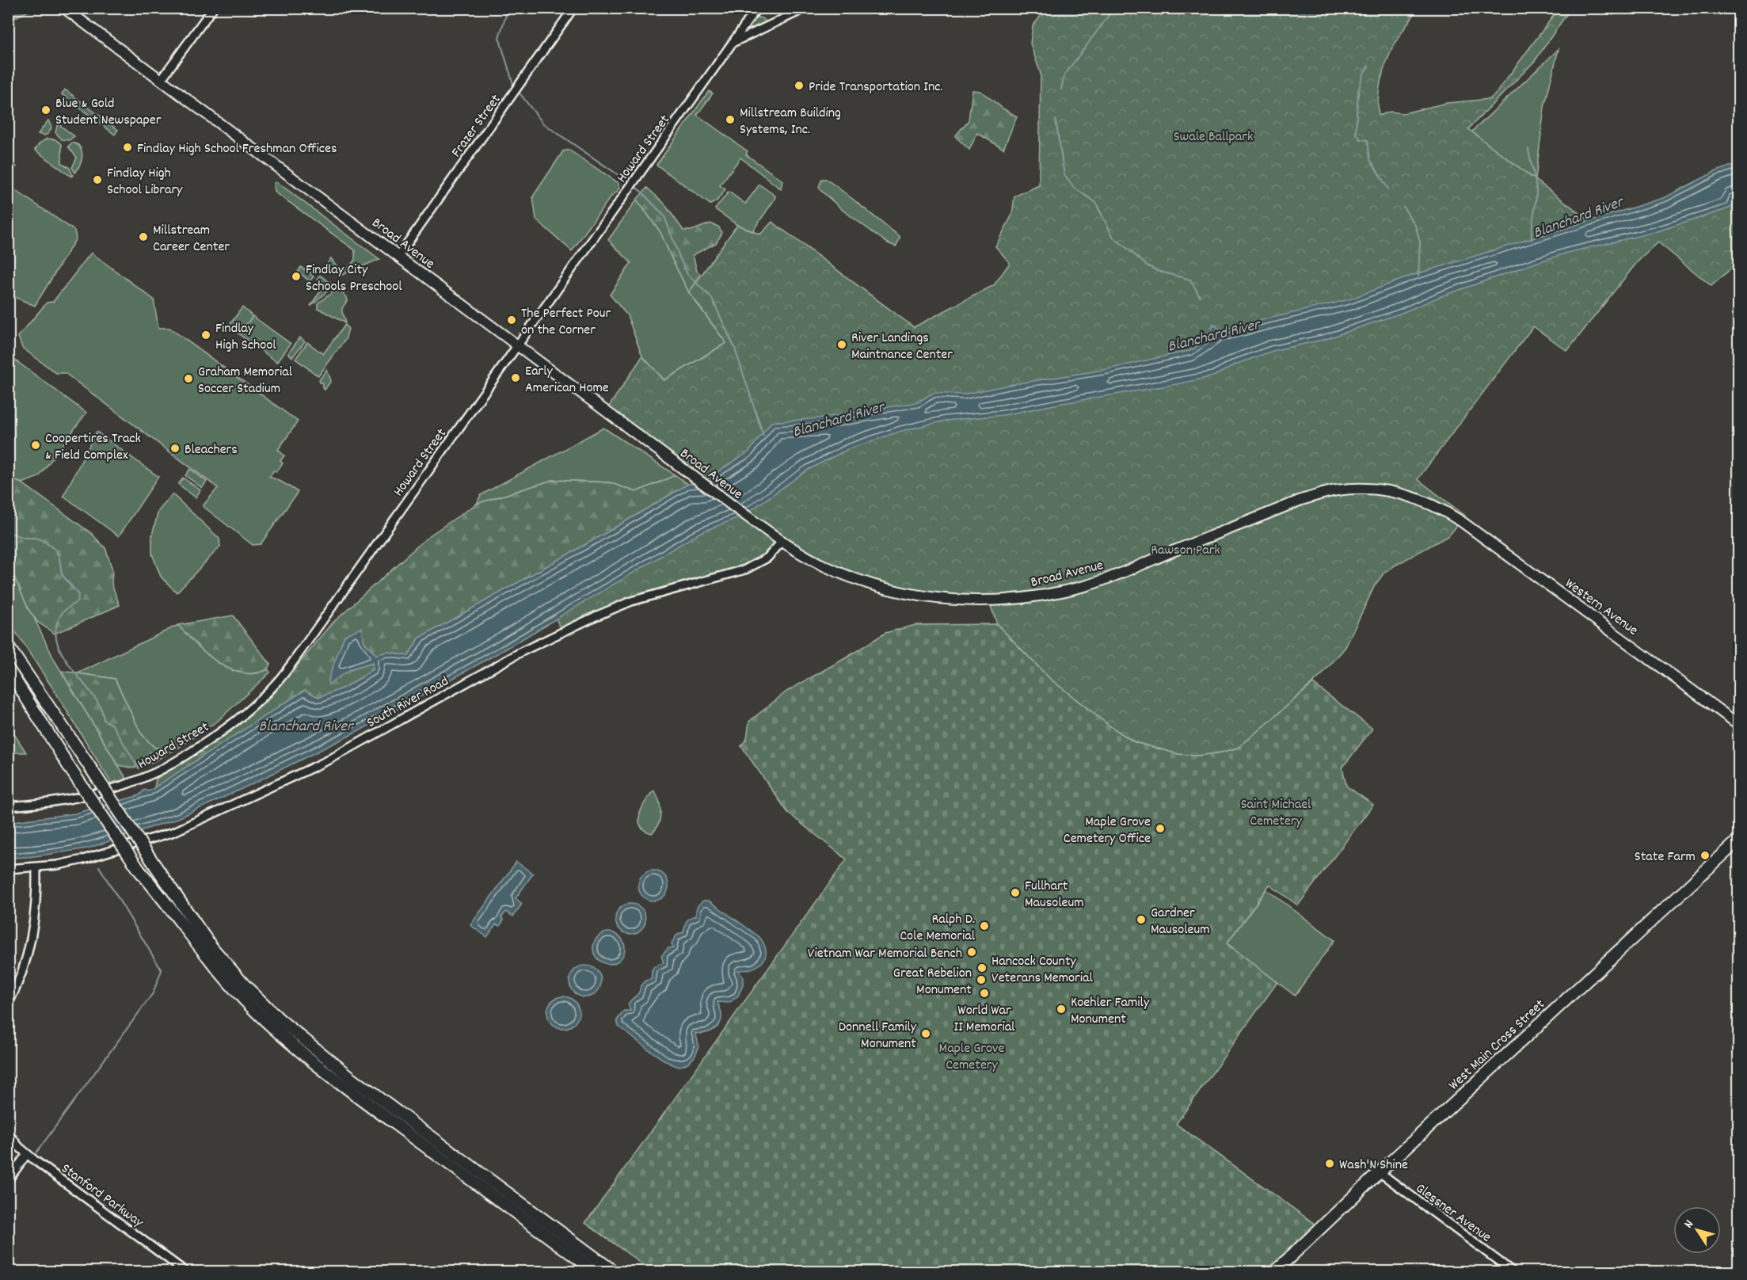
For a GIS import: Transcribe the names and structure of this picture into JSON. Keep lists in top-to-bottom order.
{
  "streets": {
    "highway": ["West Main Cross Street"],
    "main road": ["Broad Avenue", "Western Avenue"],
    "street": [
      "Frazer Street",
      "Howard Street",
      "South River Road",
      "Stanford Parkway",
      "Glessner Avenue"
    ]
  },
  "crossings": [
    ["Frazer Street", "Broad Avenue"],
    ["Howard Street", "Broad Avenue"],
    ["Broad Avenue", "Western Avenue"],
    ["Broad Avenue", "South River Road"],
    ["West Main Cross Street", "Glessner Avenue"]
  ],
  "water": ["Blanchard River"],
  "parks": [
    "Swale Ballpark",
    "Rawson Park",
    "Saint Michael Cemetery",
    "Maple Grove Cemetery"
  ],
  "places": [
    "Pride Transportation Inc.",
    "Blue & Gold Student Newspaper",
    "Millstream Building Systems, Inc.",
    "Findlay High School Freshman Offices",
    "Findlay High School Library",
    "Millstream Career Center",
    "Findlay City Schools Preschool",
    "The Perfect Pour on the Corner",
    "Findlay High School",
    "River Landings Maintnance Center",
    "Early American Home",
    "Graham Memorial Soccer Stadium",
    "Coopertires Track & Field Complex",
    "Bleachers",
    "Maple Grove Cemetery Office",
    "State Farm",
    "Fullhart Mausoleum",
    "Gardner Mausoleum",
    "Ralph D. Cole Memorial",
    "Vietnam War Memorial Bench",
    "Hancock County Veterans Memorial",
    "Great Rebelion Monument",
    "World War II Memorial",
    "Koehler Family Monument",
    "Donnell Family Monument",
    "Wash'N Shine"
  ],
  "north": "top left"
}
